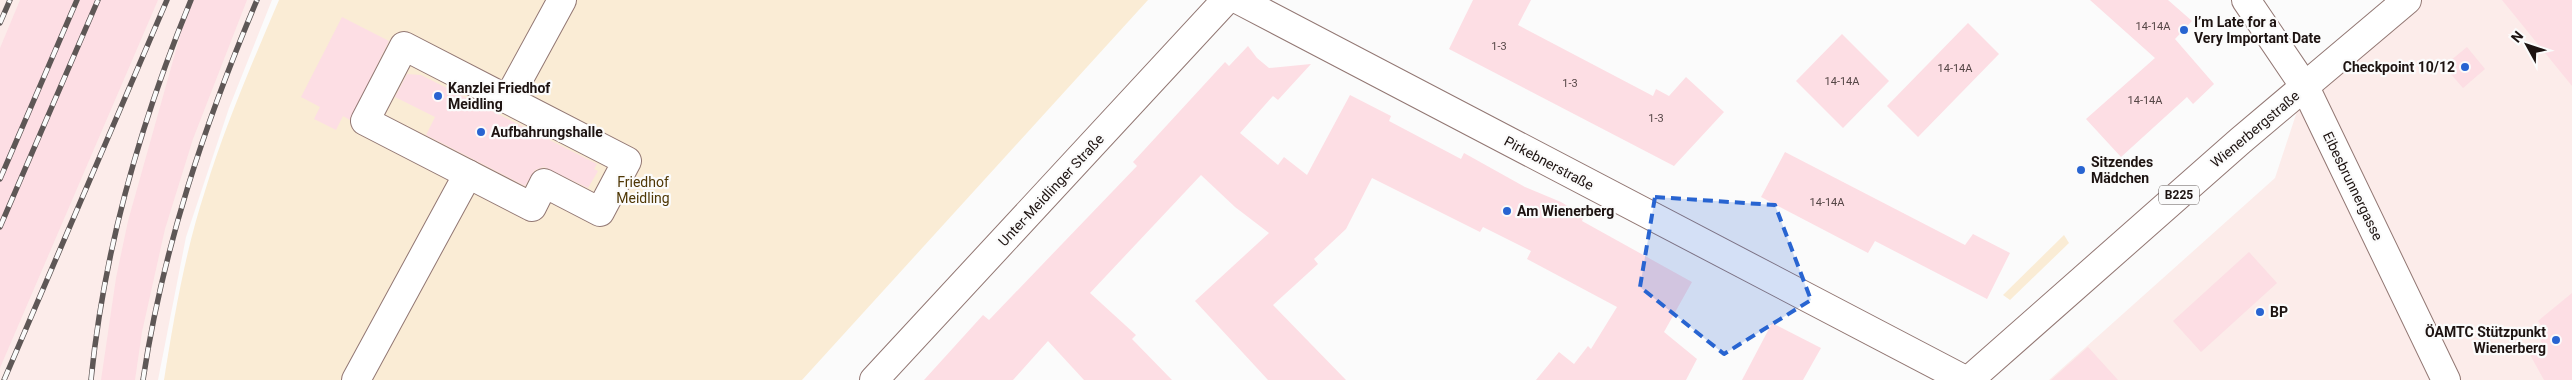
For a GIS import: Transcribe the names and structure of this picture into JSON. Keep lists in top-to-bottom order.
{
  "streets": {
    "street": [
      "Wienerbergstraße",
      "Pirkebnerstraße",
      "Eibesbrunnergasse",
      "Unter-Meidlinger Straße",
      "B225"
    ]
  },
  "crossings": [
    ["Wienerbergstraße", "Eibesbrunnergasse"]
  ],
  "parks": ["Friedhof Meidling"],
  "places": [
    "I’m Late for a Very Important Date",
    "Checkpoint 10/12",
    "Kanzlei Friedhof Meidling",
    "Aufbahrungshalle",
    "Sitzendes Mädchen",
    "Am Wienerberg",
    "BP",
    "ÖAMTC Stützpunkt Wienerberg"
  ],
  "house_numbers": [
    "14-14A",
    "1-3",
    "14-14A",
    "14-14A",
    "1-3",
    "14-14A",
    "1-3",
    "14-14A"
  ],
  "north": "top left"
}
